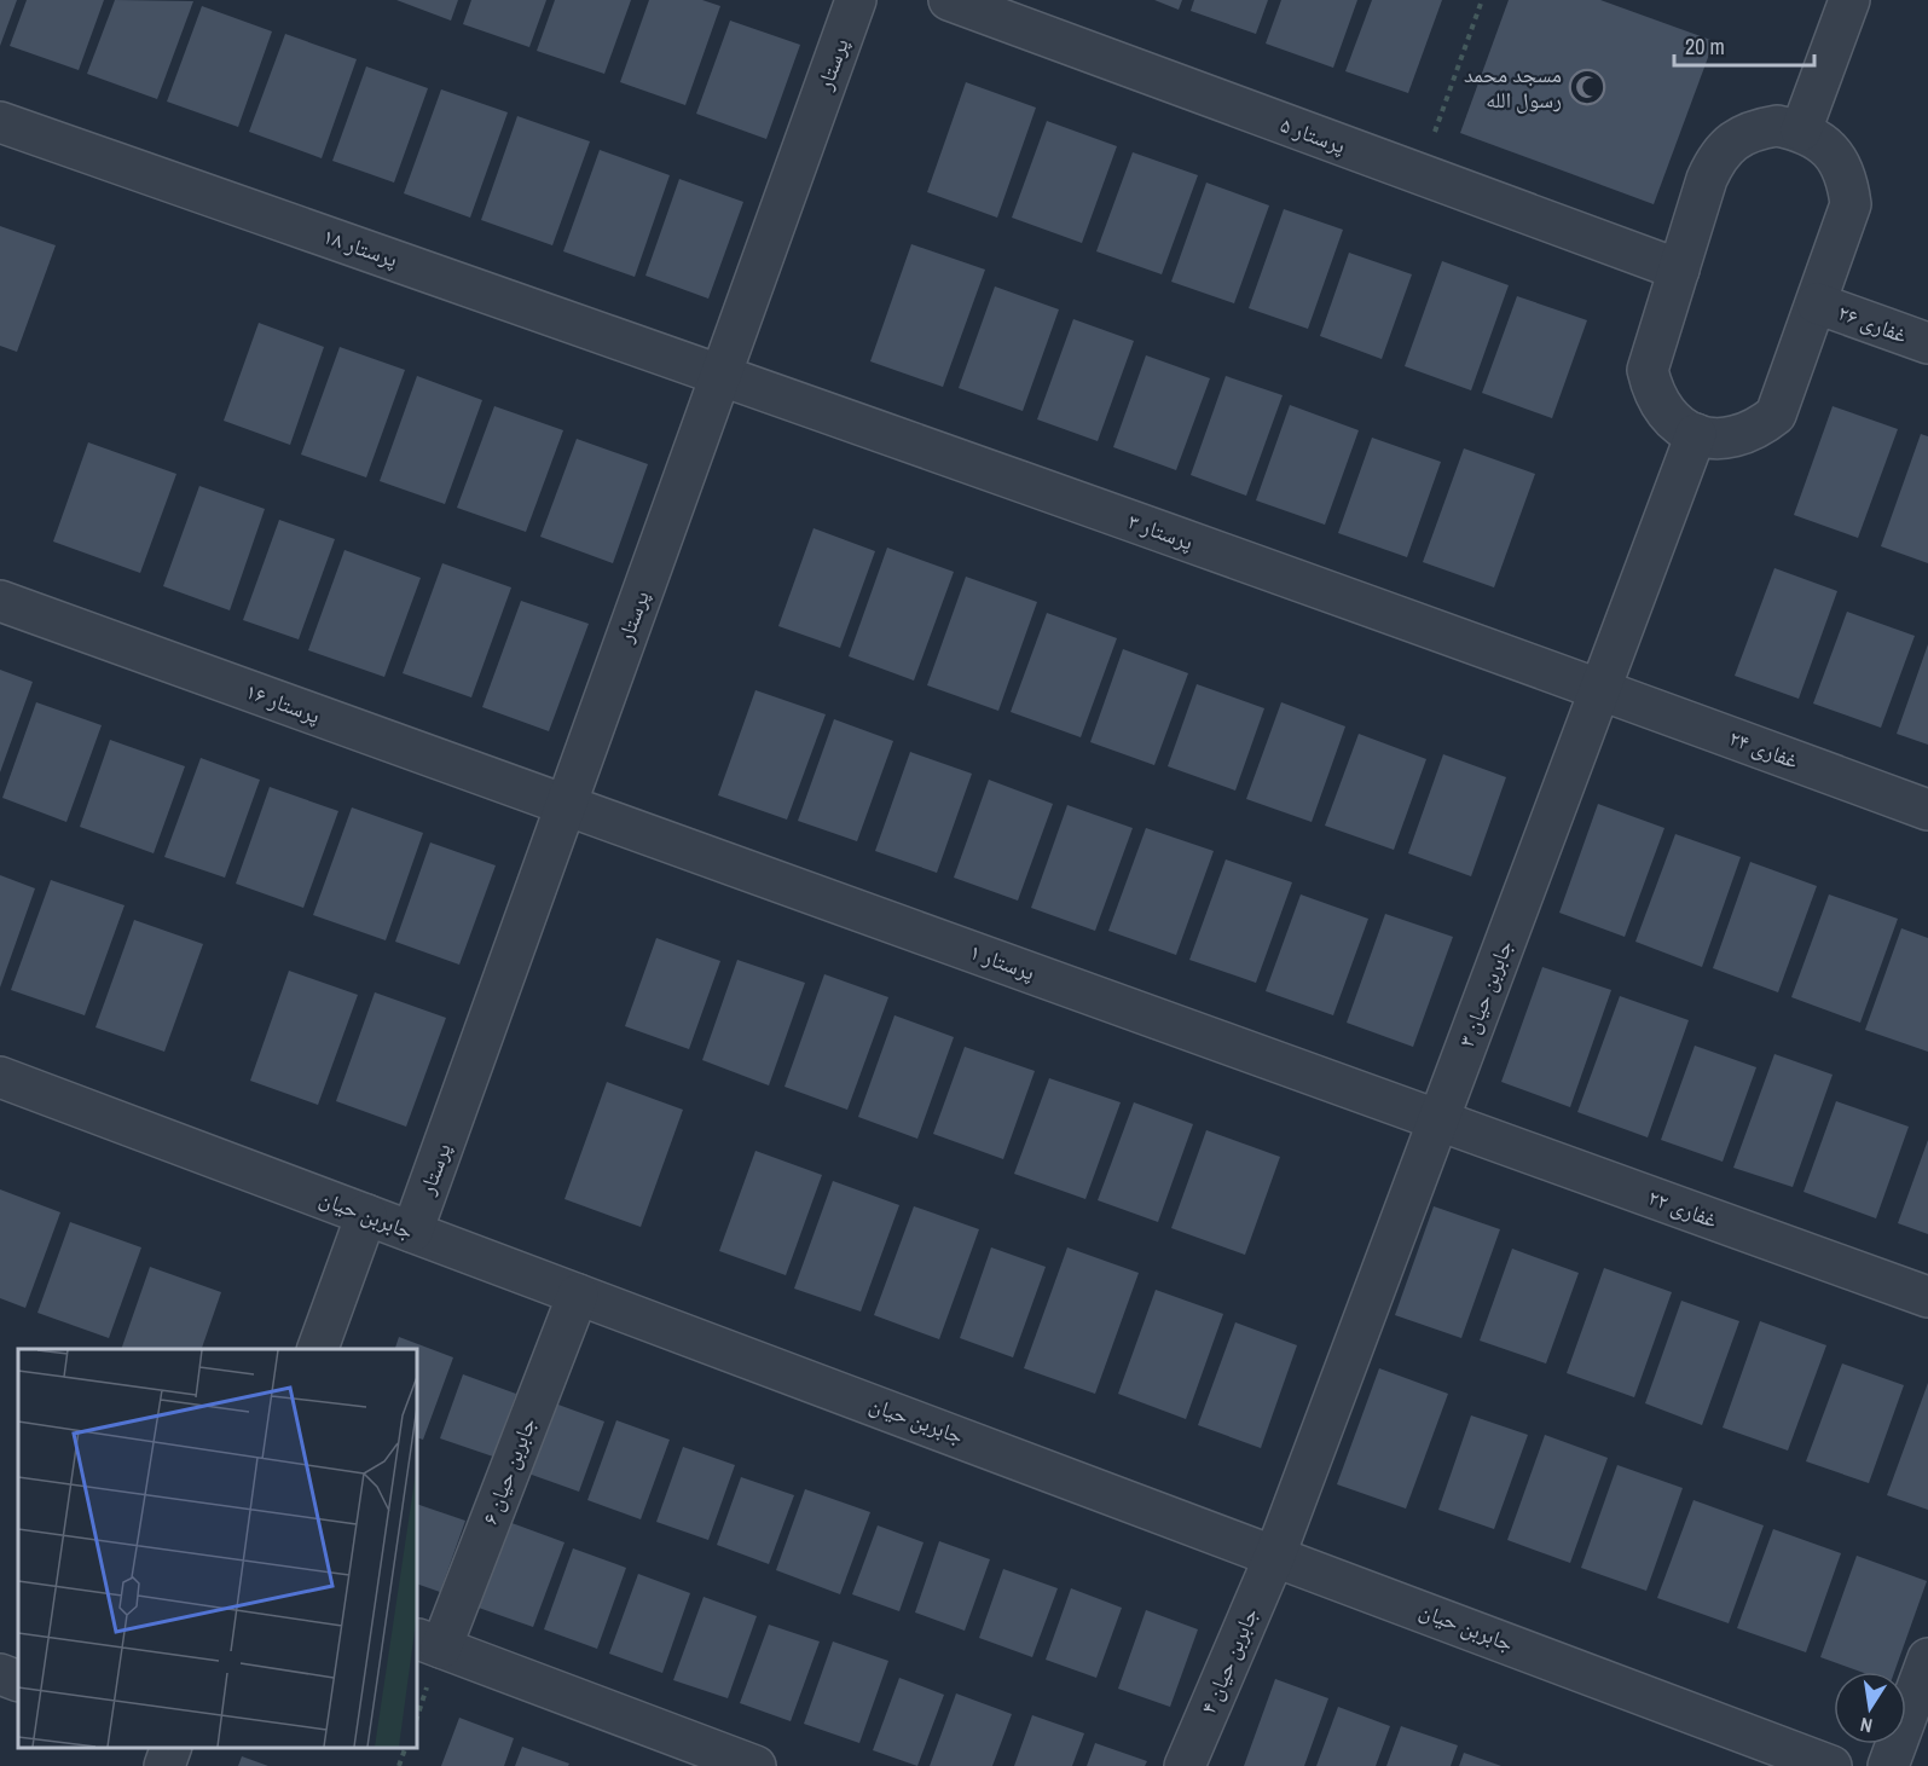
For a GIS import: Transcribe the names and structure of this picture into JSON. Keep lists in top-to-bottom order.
{
  "streets": {
    "street": [
      "پرستار",
      "پرستار ۵",
      "پرستار ۱۸",
      "غفاری ۲۶",
      "پرستار ۳",
      "پرستار ۱۶",
      "غفاری ۲۴",
      "پرستار ۱",
      "جابربن حیان ۳",
      "غفاری ۲۲",
      "جابربن حیان",
      "جابربن حیان ۶",
      "جابربن حیان ۴"
    ]
  },
  "crossings": [
    ["پرستار", "پرستار ۱۸"],
    ["پرستار", "پرستار ۳"],
    ["پرستار", "پرستار ۱۶"],
    ["پرستار", "پرستار ۱"],
    ["پرستار", "جابربن حیان"],
    ["پرستار ۱۸", "پرستار ۳"],
    ["پرستار ۳", "غفاری ۲۴"],
    ["پرستار ۳", "جابربن حیان ۳"],
    ["پرستار ۱۶", "پرستار ۱"],
    ["غفاری ۲۴", "جابربن حیان ۳"],
    ["پرستار ۱", "جابربن حیان ۳"],
    ["پرستار ۱", "غفاری ۲۲"],
    ["جابربن حیان ۳", "غفاری ۲۲"],
    ["جابربن حیان ۳", "جابربن حیان"],
    ["جابربن حیان ۳", "جابربن حیان ۴"],
    ["جابربن حیان", "جابربن حیان ۶"],
    ["جابربن حیان", "جابربن حیان ۴"]
  ],
  "places": {
    "mosque": ["مسجد محمد رسول الله"]
  },
  "scale_bar": "20 m",
  "north": "bottom"
}
